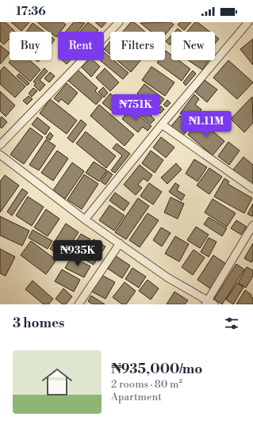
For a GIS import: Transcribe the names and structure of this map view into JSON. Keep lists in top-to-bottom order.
{
  "page": {
    "status": "17:36",
    "chip": [
      "Buy",
      "Rent",
      "Filters",
      "New"
    ],
    "price": ["₦751K", "₦1.11M", "₦935K"],
    "heading": "3 homes",
    "list": [
      {
        "name": "₦935,000/mo",
        "note": "2 rooms · 80 m² · Apartment"
      }
    ]
  }
}
